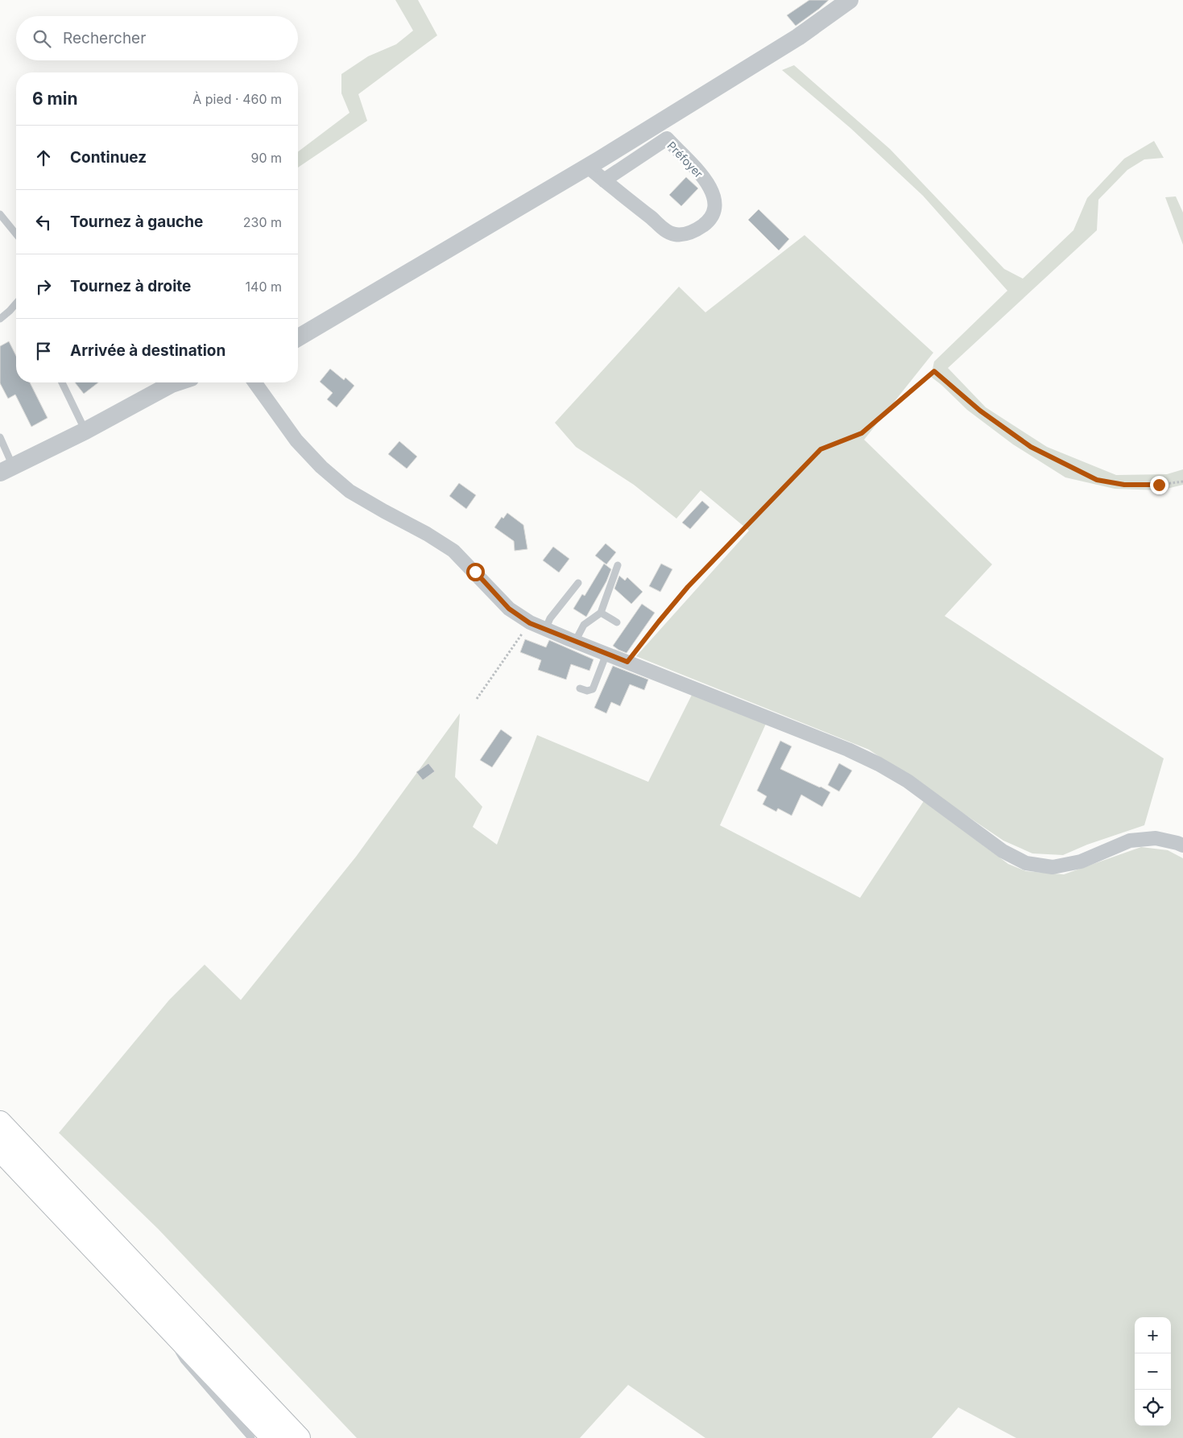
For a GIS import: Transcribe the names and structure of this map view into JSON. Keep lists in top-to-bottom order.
{
  "streets": {
    "street": ["Préfoyer"]
  },
  "page": {
    "search": "Rechercher",
    "heading": ["6 min", "À pied · 460 m"],
    "list": [
      ["Continuez", "90 m"],
      ["Tournez à gauche", "230 m"],
      ["Tournez à droite", "140 m"],
      "Arrivée à destination"
    ],
    "map_buttons": ["+", "−"]
  }
}
